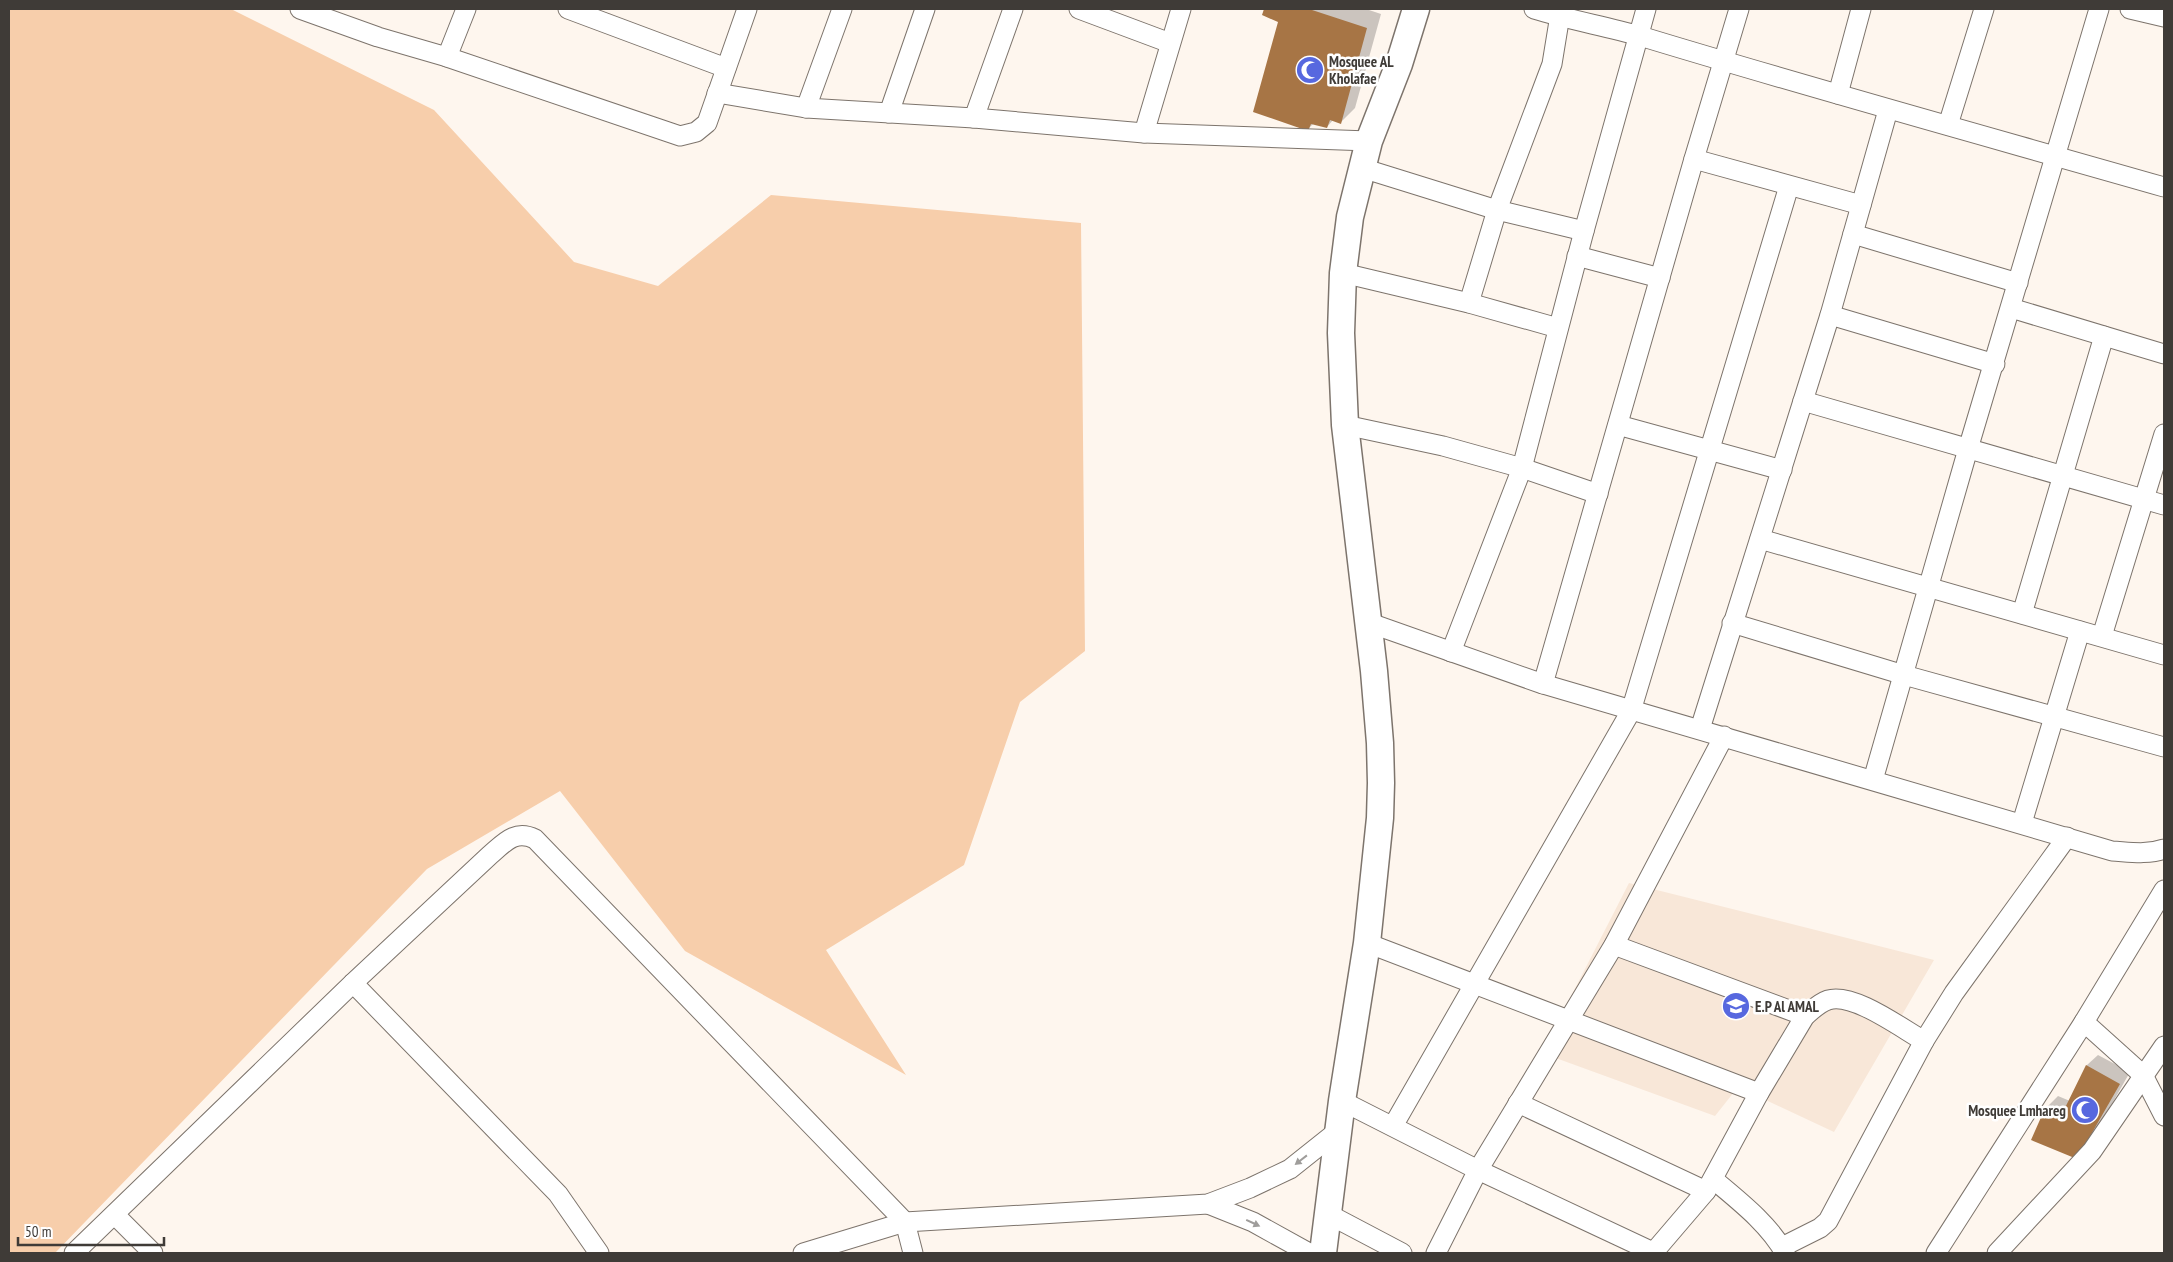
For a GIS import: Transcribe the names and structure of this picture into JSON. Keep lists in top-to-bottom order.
{
  "places": {
    "mosque": ["Mosquee AL Kholafae", "Mosquee Lmhareg"],
    "school or university": ["E.P Al AMAL"]
  },
  "scale_bar": "50 m"
}
